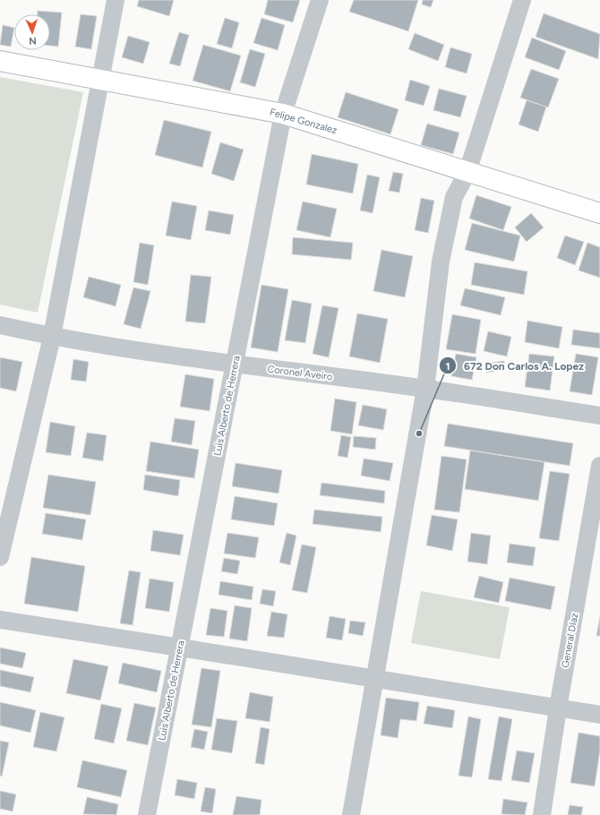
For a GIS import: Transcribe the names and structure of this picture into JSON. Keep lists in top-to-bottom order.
{
  "streets": {
    "street": [
      "Felipe Gonzalez",
      "Coronel Aveiro",
      "Luis Alberto de Herrera",
      "General Díaz"
    ]
  },
  "crossings": [
    ["Felipe Gonzalez", "Luis Alberto de Herrera"],
    ["Coronel Aveiro", "Luis Alberto de Herrera"]
  ],
  "places": ["672 Don Carlos A. Lopez"],
  "north": "bottom"
}
